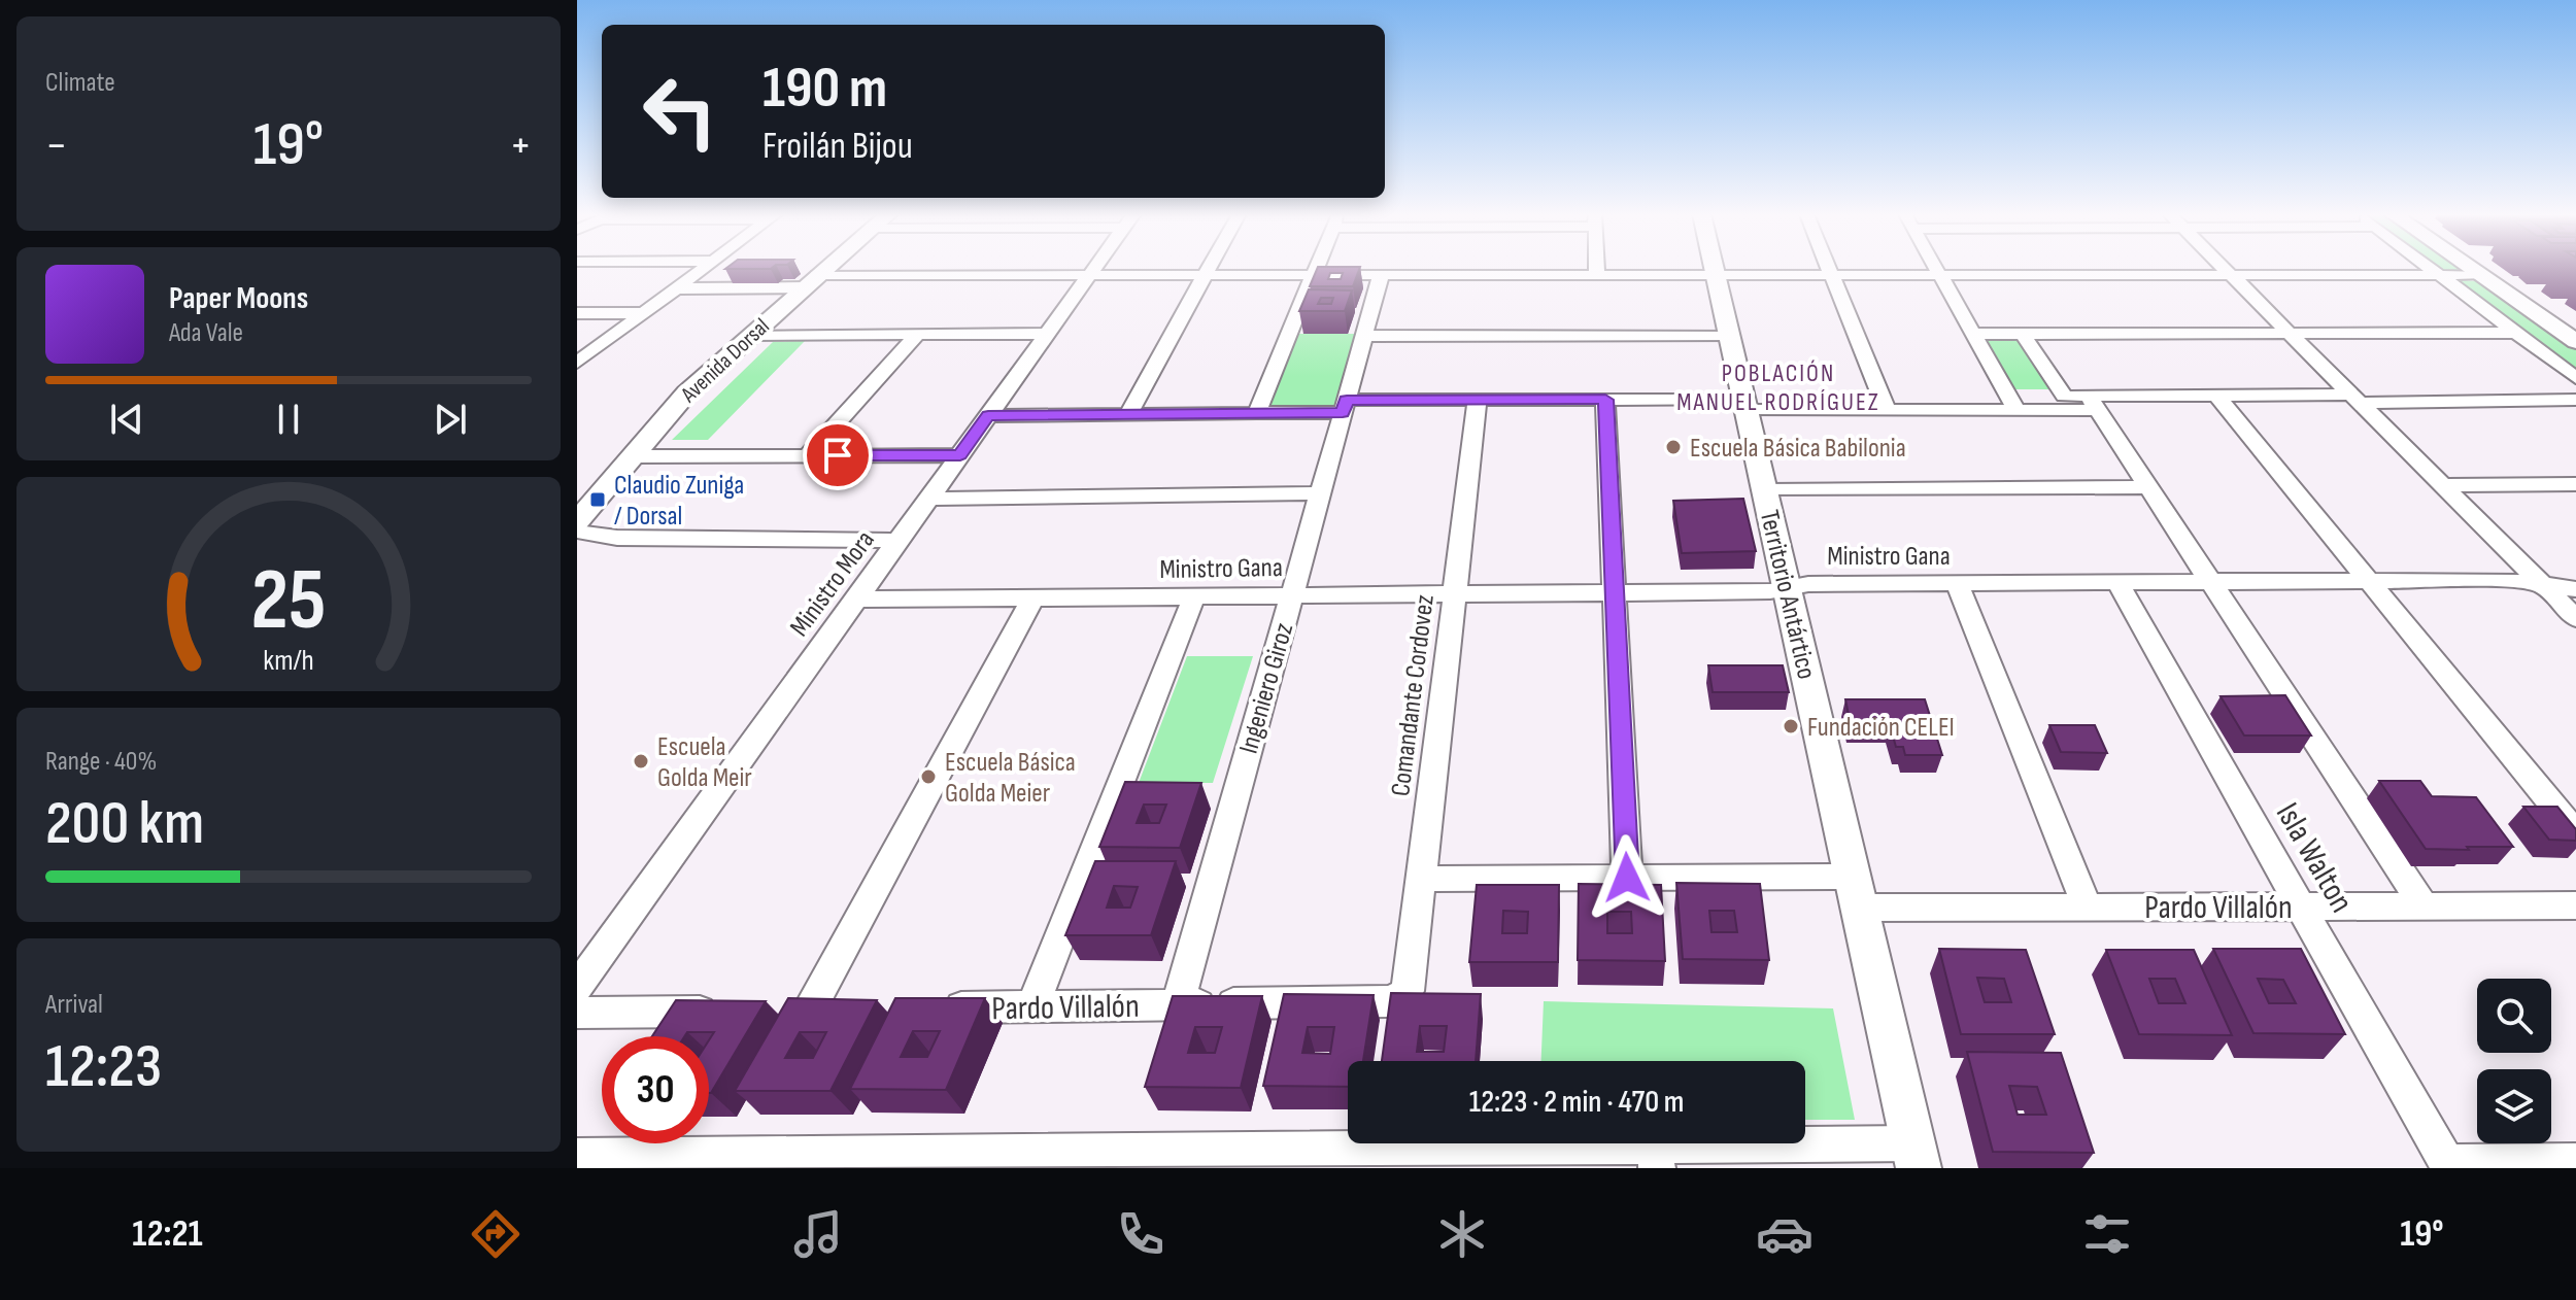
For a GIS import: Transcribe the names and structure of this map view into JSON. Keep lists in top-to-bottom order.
{
  "streets": {
    "street": [
      "Avenida Dorsal",
      "Ministro Gana",
      "Ministro Mora",
      "Territorio Antártico",
      "Ingeniero Giroz",
      "Comandante Cordovez",
      "Isla Walton",
      "Pardo Villalón"
    ]
  },
  "crossings": [
    ["Ministro Gana", "Ministro Mora"],
    ["Ministro Gana", "Territorio Antártico"],
    ["Ministro Gana", "Ingeniero Giroz"],
    ["Ministro Gana", "Comandante Cordovez"],
    ["Ministro Gana", "Isla Walton"],
    ["Territorio Antártico", "Pardo Villalón"],
    ["Ingeniero Giroz", "Pardo Villalón"],
    ["Comandante Cordovez", "Pardo Villalón"],
    ["Isla Walton", "Pardo Villalón"]
  ],
  "districts": ["POBLACIÓN MANUEL RODRÍGUEZ"],
  "places": {
    "other": [
      "Escuela Básica Babilonia",
      "Fundación CELEI",
      "Escuela Golda Meir",
      "Escuela Básica Golda Meier"
    ],
    "transit": ["Claudio Zuniga / Dorsal"]
  },
  "page": {
    "tile": [
      "Climate",
      ["Range · 40%", "200 km"],
      ["Arrival", "12:23"]
    ],
    "turn": ["190 m", "Froilán Bijou"],
    "heat": ["−", "19°", "+"],
    "song": ["Paper Moons", "Ada Vale"],
    "limit": "30",
    "trip": "12:23 · 2 min · 470 m",
    "tabs": ["12:21", "19°"],
    "gauge": ["25", "km/h"]
  }
}
